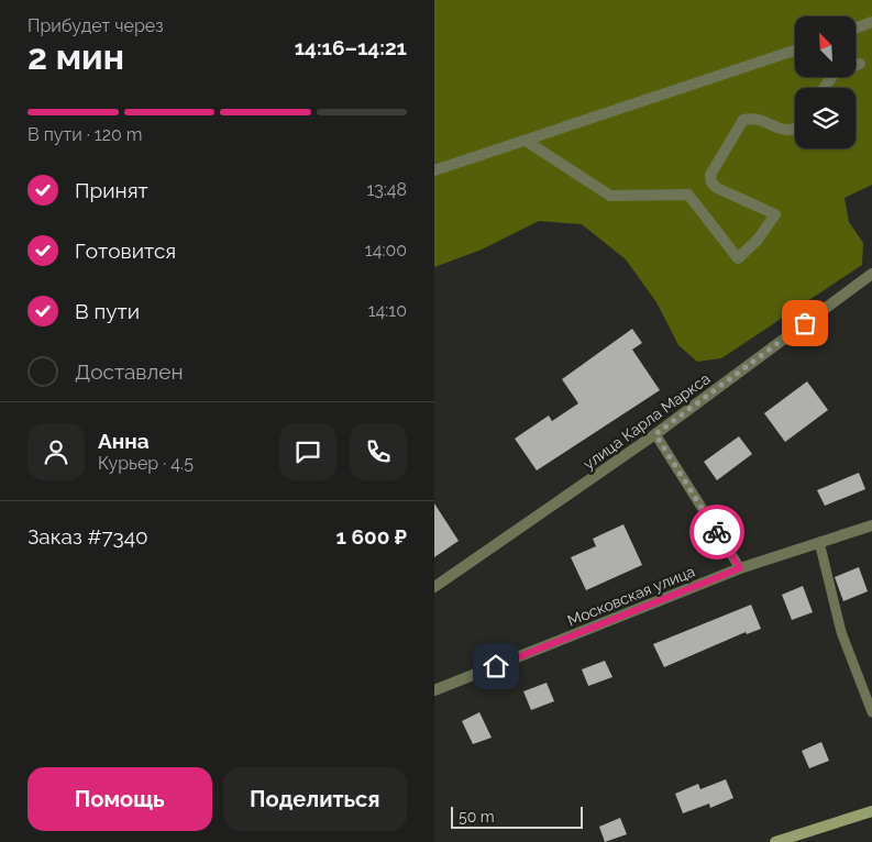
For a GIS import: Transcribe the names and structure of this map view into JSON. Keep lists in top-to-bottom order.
{
  "streets": {
    "street": ["улица Карла Маркса", "Московская улица"]
  },
  "scale_bar": "50 m",
  "north": "top left",
  "page": {
    "heading": ["2 мин", "Прибудет через", "14:16–14:21"],
    "panel": [
      "Анна",
      "Курьер · 4.5",
      "Заказ #7340",
      "1 600 ₽"
    ],
    "bar": "В пути · 120 m",
    "list": [
      ["Принят", "13:48"],
      ["Готовится", "14:00"],
      ["В пути", "14:10"],
      "Доставлен"
    ],
    "buttons": ["Помощь", "Поделиться"],
    "scale": "50 m"
  }
}
